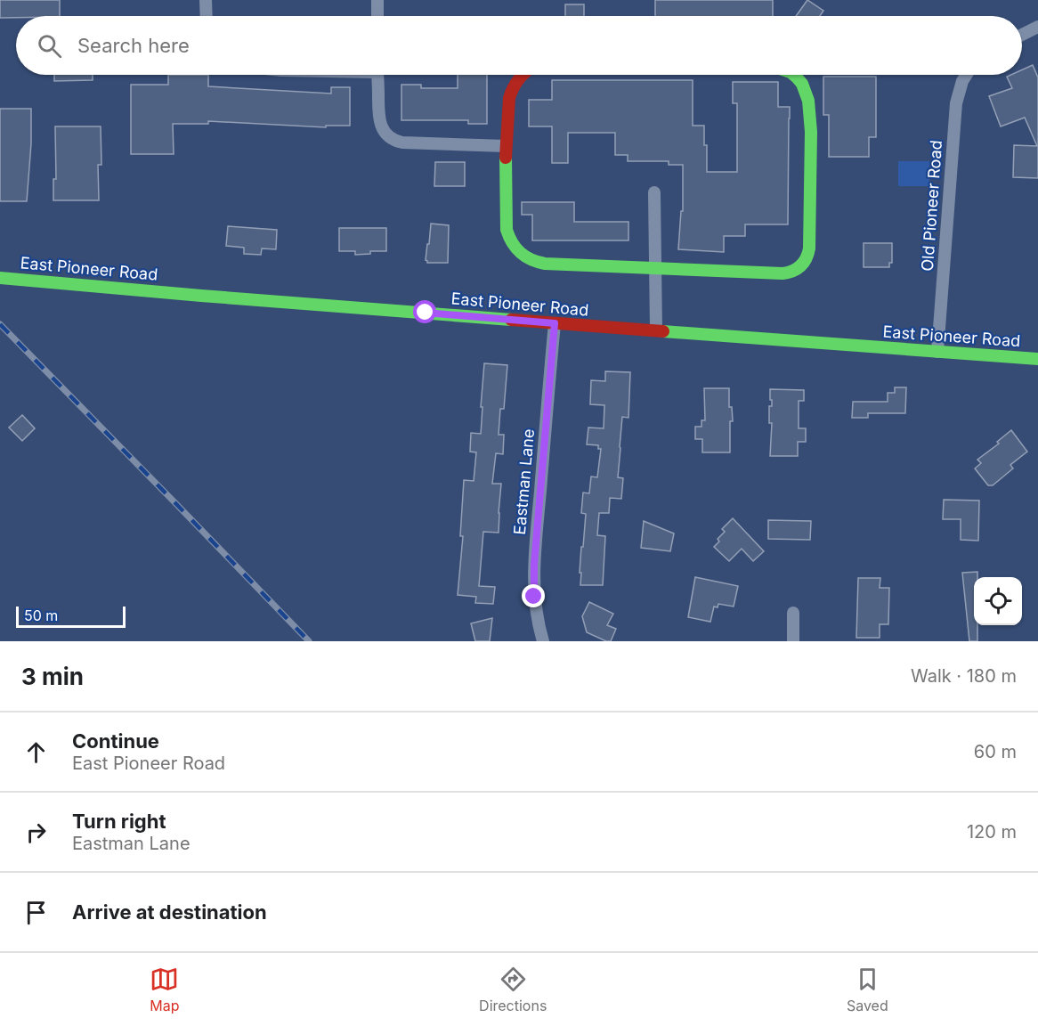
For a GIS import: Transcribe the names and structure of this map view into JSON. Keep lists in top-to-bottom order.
{
  "streets": {
    "main road": ["East Pioneer Road"],
    "street": ["Old Pioneer Road", "Eastman Lane"]
  },
  "crossings": [
    ["Old Pioneer Road", "East Pioneer Road"],
    ["East Pioneer Road", "Eastman Lane"]
  ],
  "scale_bar": "50 m",
  "page": {
    "search": "Search here",
    "scale": "50 m",
    "heading": ["3 min", "Walk · 180 m"],
    "list": [
      ["Continue", "East Pioneer Road", "60 m"],
      ["Turn right", "Eastman Lane", "120 m"],
      "Arrive at destination"
    ],
    "nav": ["Map", "Directions", "Saved"]
  }
}
